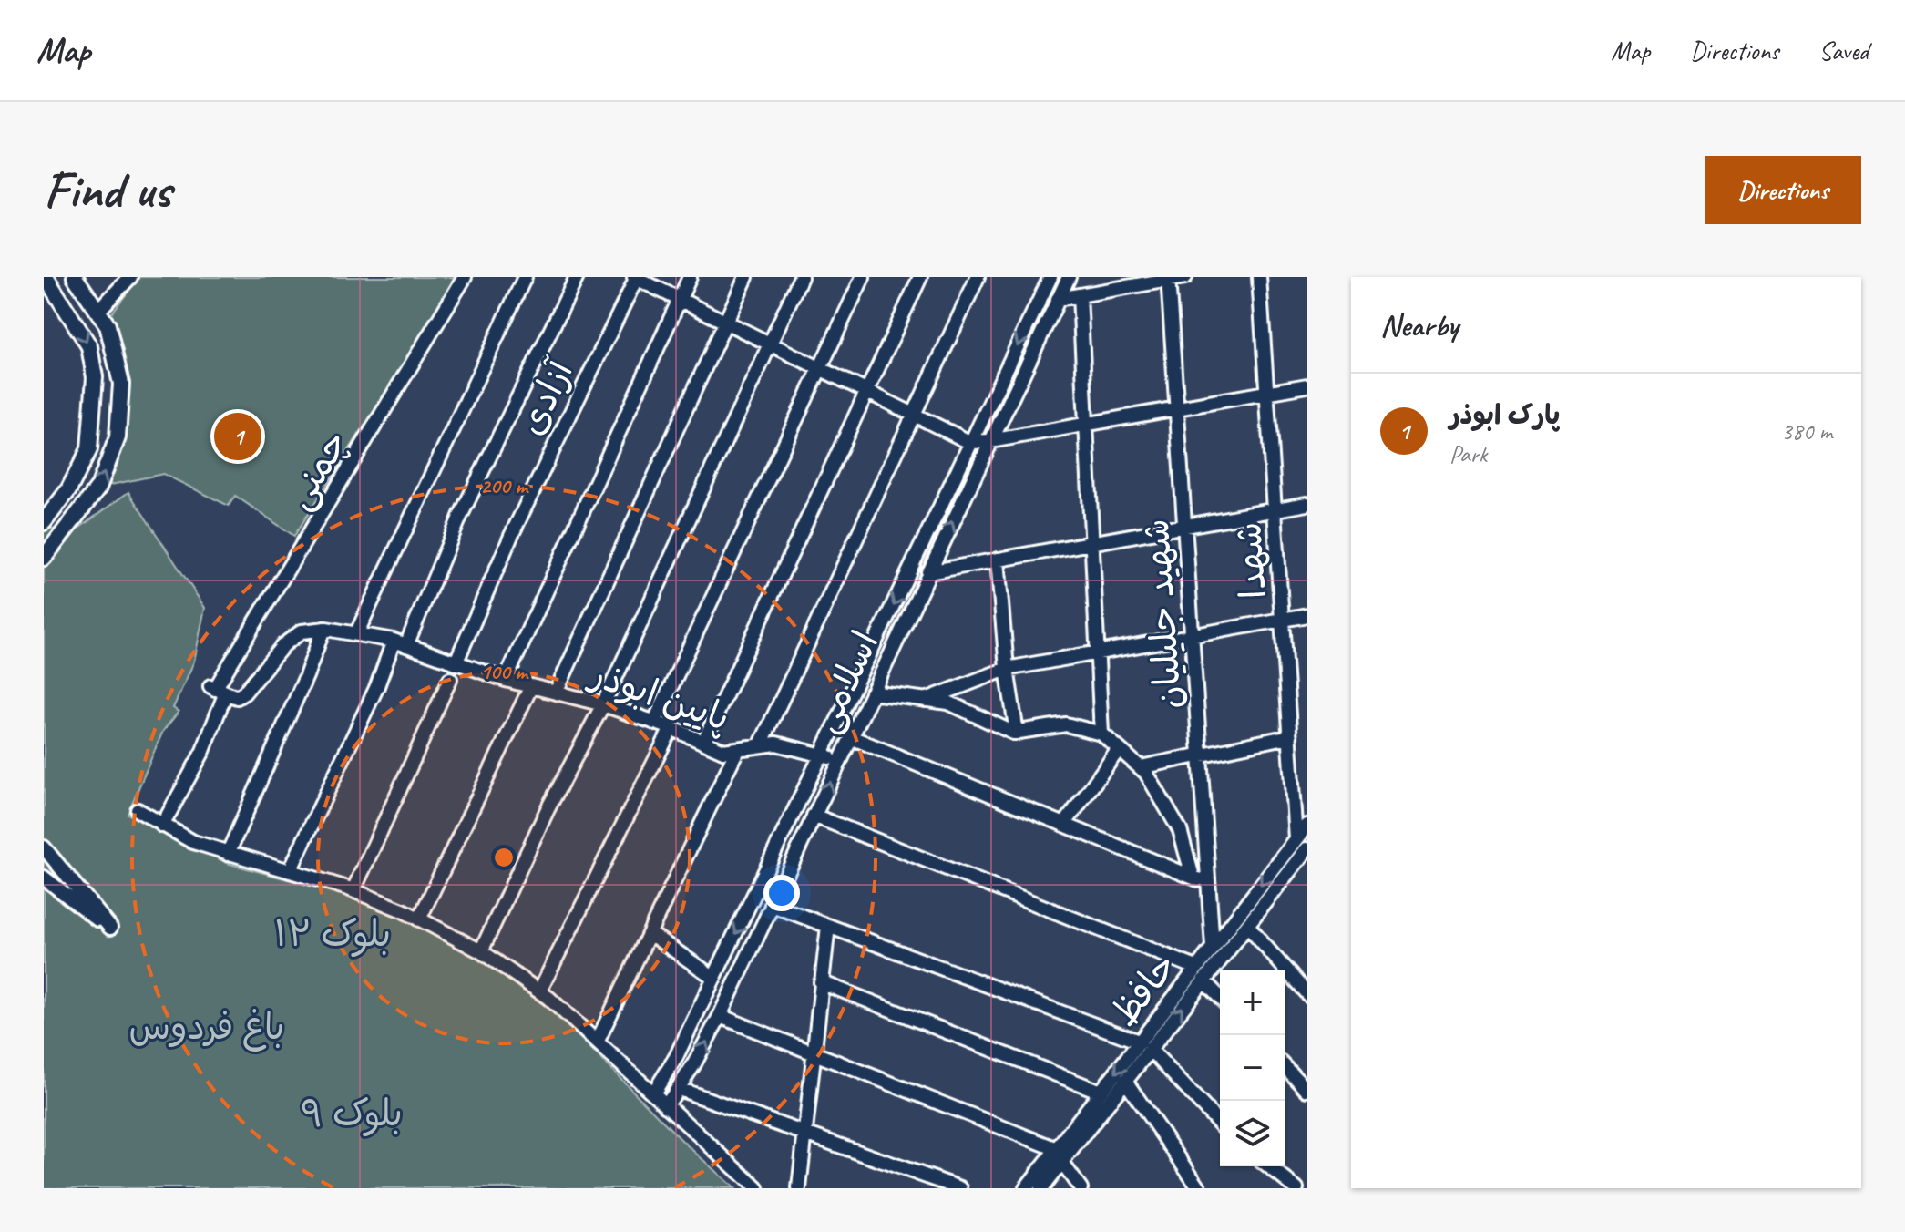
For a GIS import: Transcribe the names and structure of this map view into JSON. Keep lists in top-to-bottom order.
{
  "streets": {
    "street": [
      "آزادی",
      "چمنی",
      "شهدا",
      "شهید جلیلیان",
      "اسلامی",
      "پایین ابوذر",
      "حافظ"
    ]
  },
  "crossings": [
    ["آزادی", "پایین ابوذر"],
    ["چمنی", "پایین ابوذر"],
    ["شهدا", "حافظ"],
    ["شهید جلیلیان", "حافظ"],
    ["اسلامی", "پایین ابوذر"]
  ],
  "parks": ["بلوک ۱۲", "باغ فردوس", "بلوک ۹"],
  "page": {
    "header": "Map",
    "nav": ["Map", "Directions", "Saved"],
    "buttons": "Directions",
    "title": "Find us",
    "heading": "Nearby",
    "list": [
      {
        "mark": "1",
        "name": "پارک ابوذر",
        "note": "Park",
        "value": "380 m"
      }
    ],
    "pins": "1",
    "map_buttons": ["+", "−"]
  },
  "rings": ["200 m", "100 m"]
}
